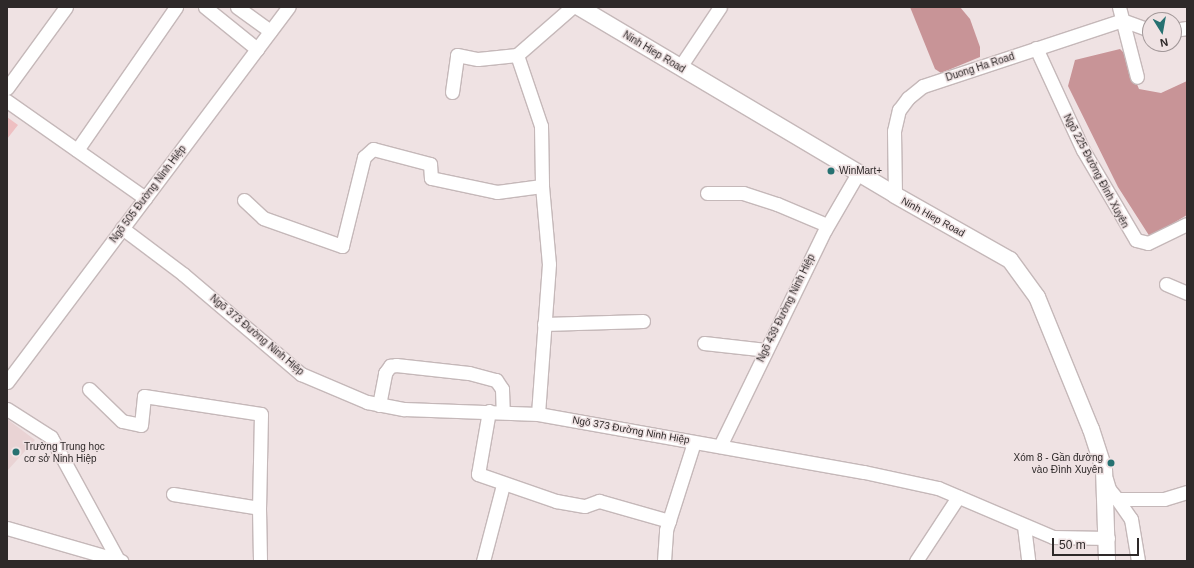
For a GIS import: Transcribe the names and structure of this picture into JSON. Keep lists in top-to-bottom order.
{
  "streets": {
    "main road": ["Ninh Hiep Road"],
    "street": [
      "Duong Ha Road",
      "Ngõ 225 Đường Đình Xuyên",
      "Ngõ 505 Đường Ninh Hiệp",
      "Ngõ 439 Đường Ninh Hiệp",
      "Ngõ 373 Đường Ninh Hiệp"
    ]
  },
  "crossings": [
    ["Ninh Hiep Road", "Duong Ha Road"],
    ["Ninh Hiep Road", "Ngõ 439 Đường Ninh Hiệp"],
    ["Ninh Hiep Road", "Ngõ 373 Đường Ninh Hiệp"],
    ["Duong Ha Road", "Ngõ 225 Đường Đình Xuyên"],
    ["Ngõ 505 Đường Ninh Hiệp", "Ngõ 373 Đường Ninh Hiệp"],
    ["Ngõ 439 Đường Ninh Hiệp", "Ngõ 373 Đường Ninh Hiệp"]
  ],
  "places": ["WinMart+", "Trường Trung học cơ sở Ninh Hiệp", "Xóm 8 - Gần đường vào Đình Xuyên"],
  "scale_bar": "50 m",
  "north": "bottom"
}
